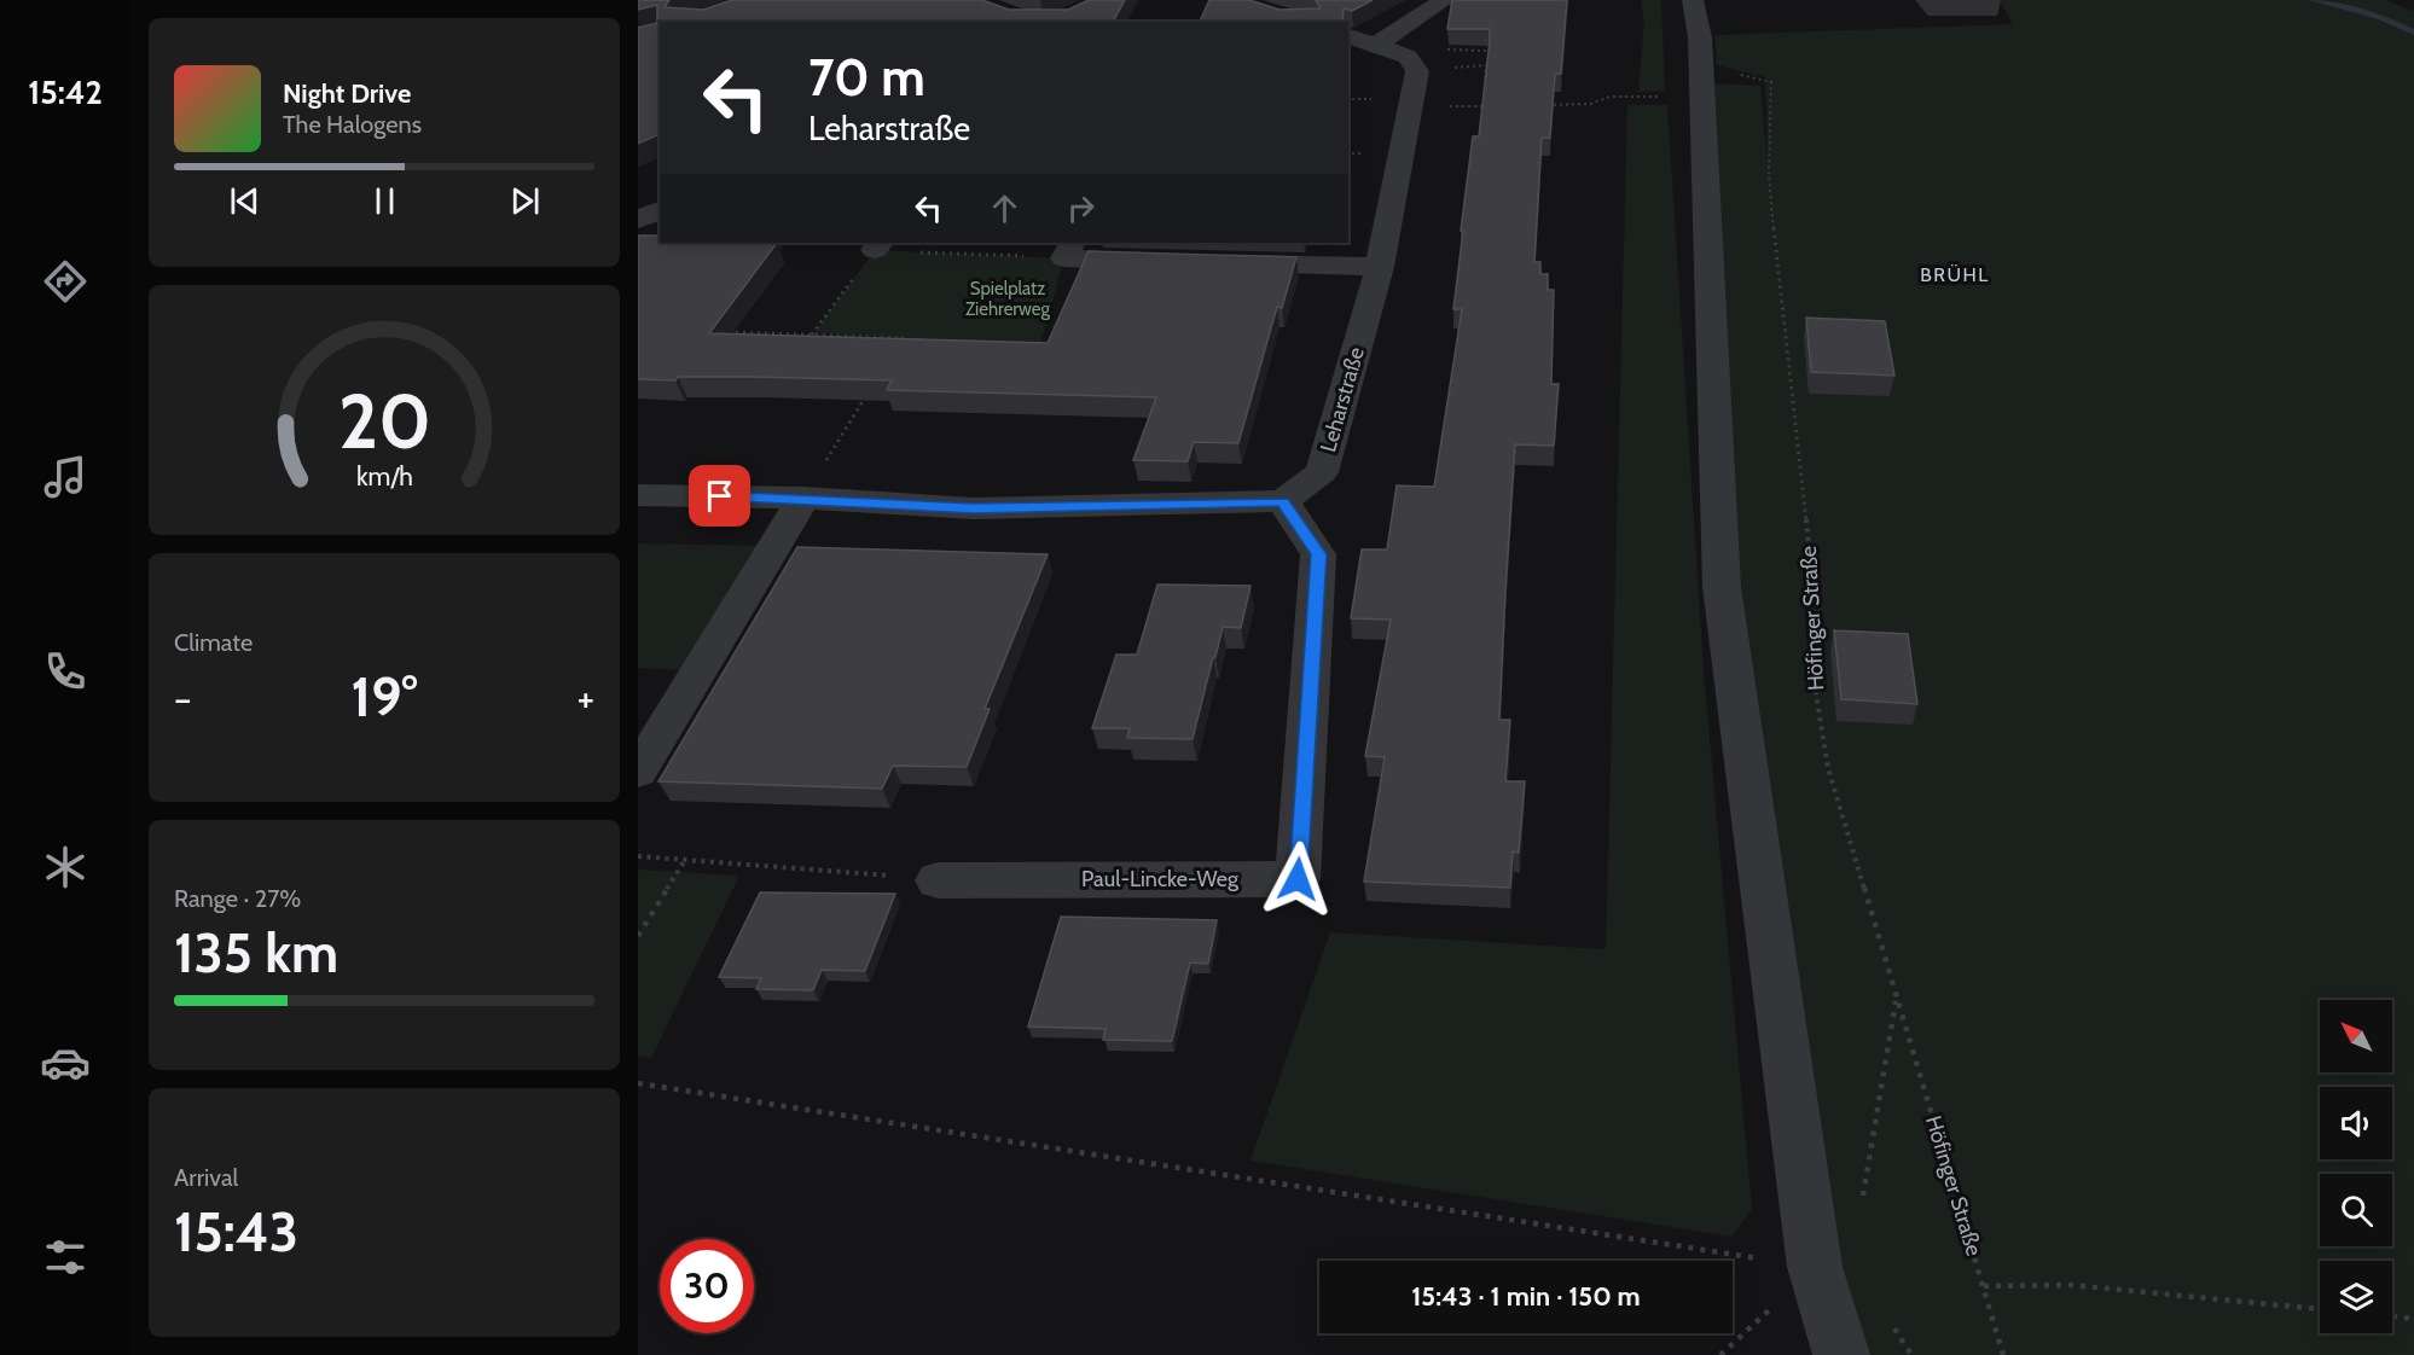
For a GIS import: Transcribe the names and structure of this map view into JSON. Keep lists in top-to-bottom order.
{
  "streets": {
    "street": ["Leharstraße", "Paul-Lincke-Weg"],
    "path": ["Höfinger Straße"]
  },
  "crossings": [
    ["Leharstraße", "Paul-Lincke-Weg"]
  ],
  "districts": ["BRÜHL"],
  "parks": ["Spielplatz Ziehrerweg"],
  "north": "top left",
  "page": {
    "tabs": "15:42",
    "turn": ["70 m", "Leharstraße"],
    "song": ["Night Drive", "The Halogens"],
    "tile": [
      "Climate",
      ["Range · 27%", "135 km"],
      ["Arrival", "15:43"]
    ],
    "heat": ["−", "19°", "+"],
    "limit": "30",
    "trip": "15:43 · 1 min · 150 m",
    "gauge": ["20", "km/h"]
  }
}
